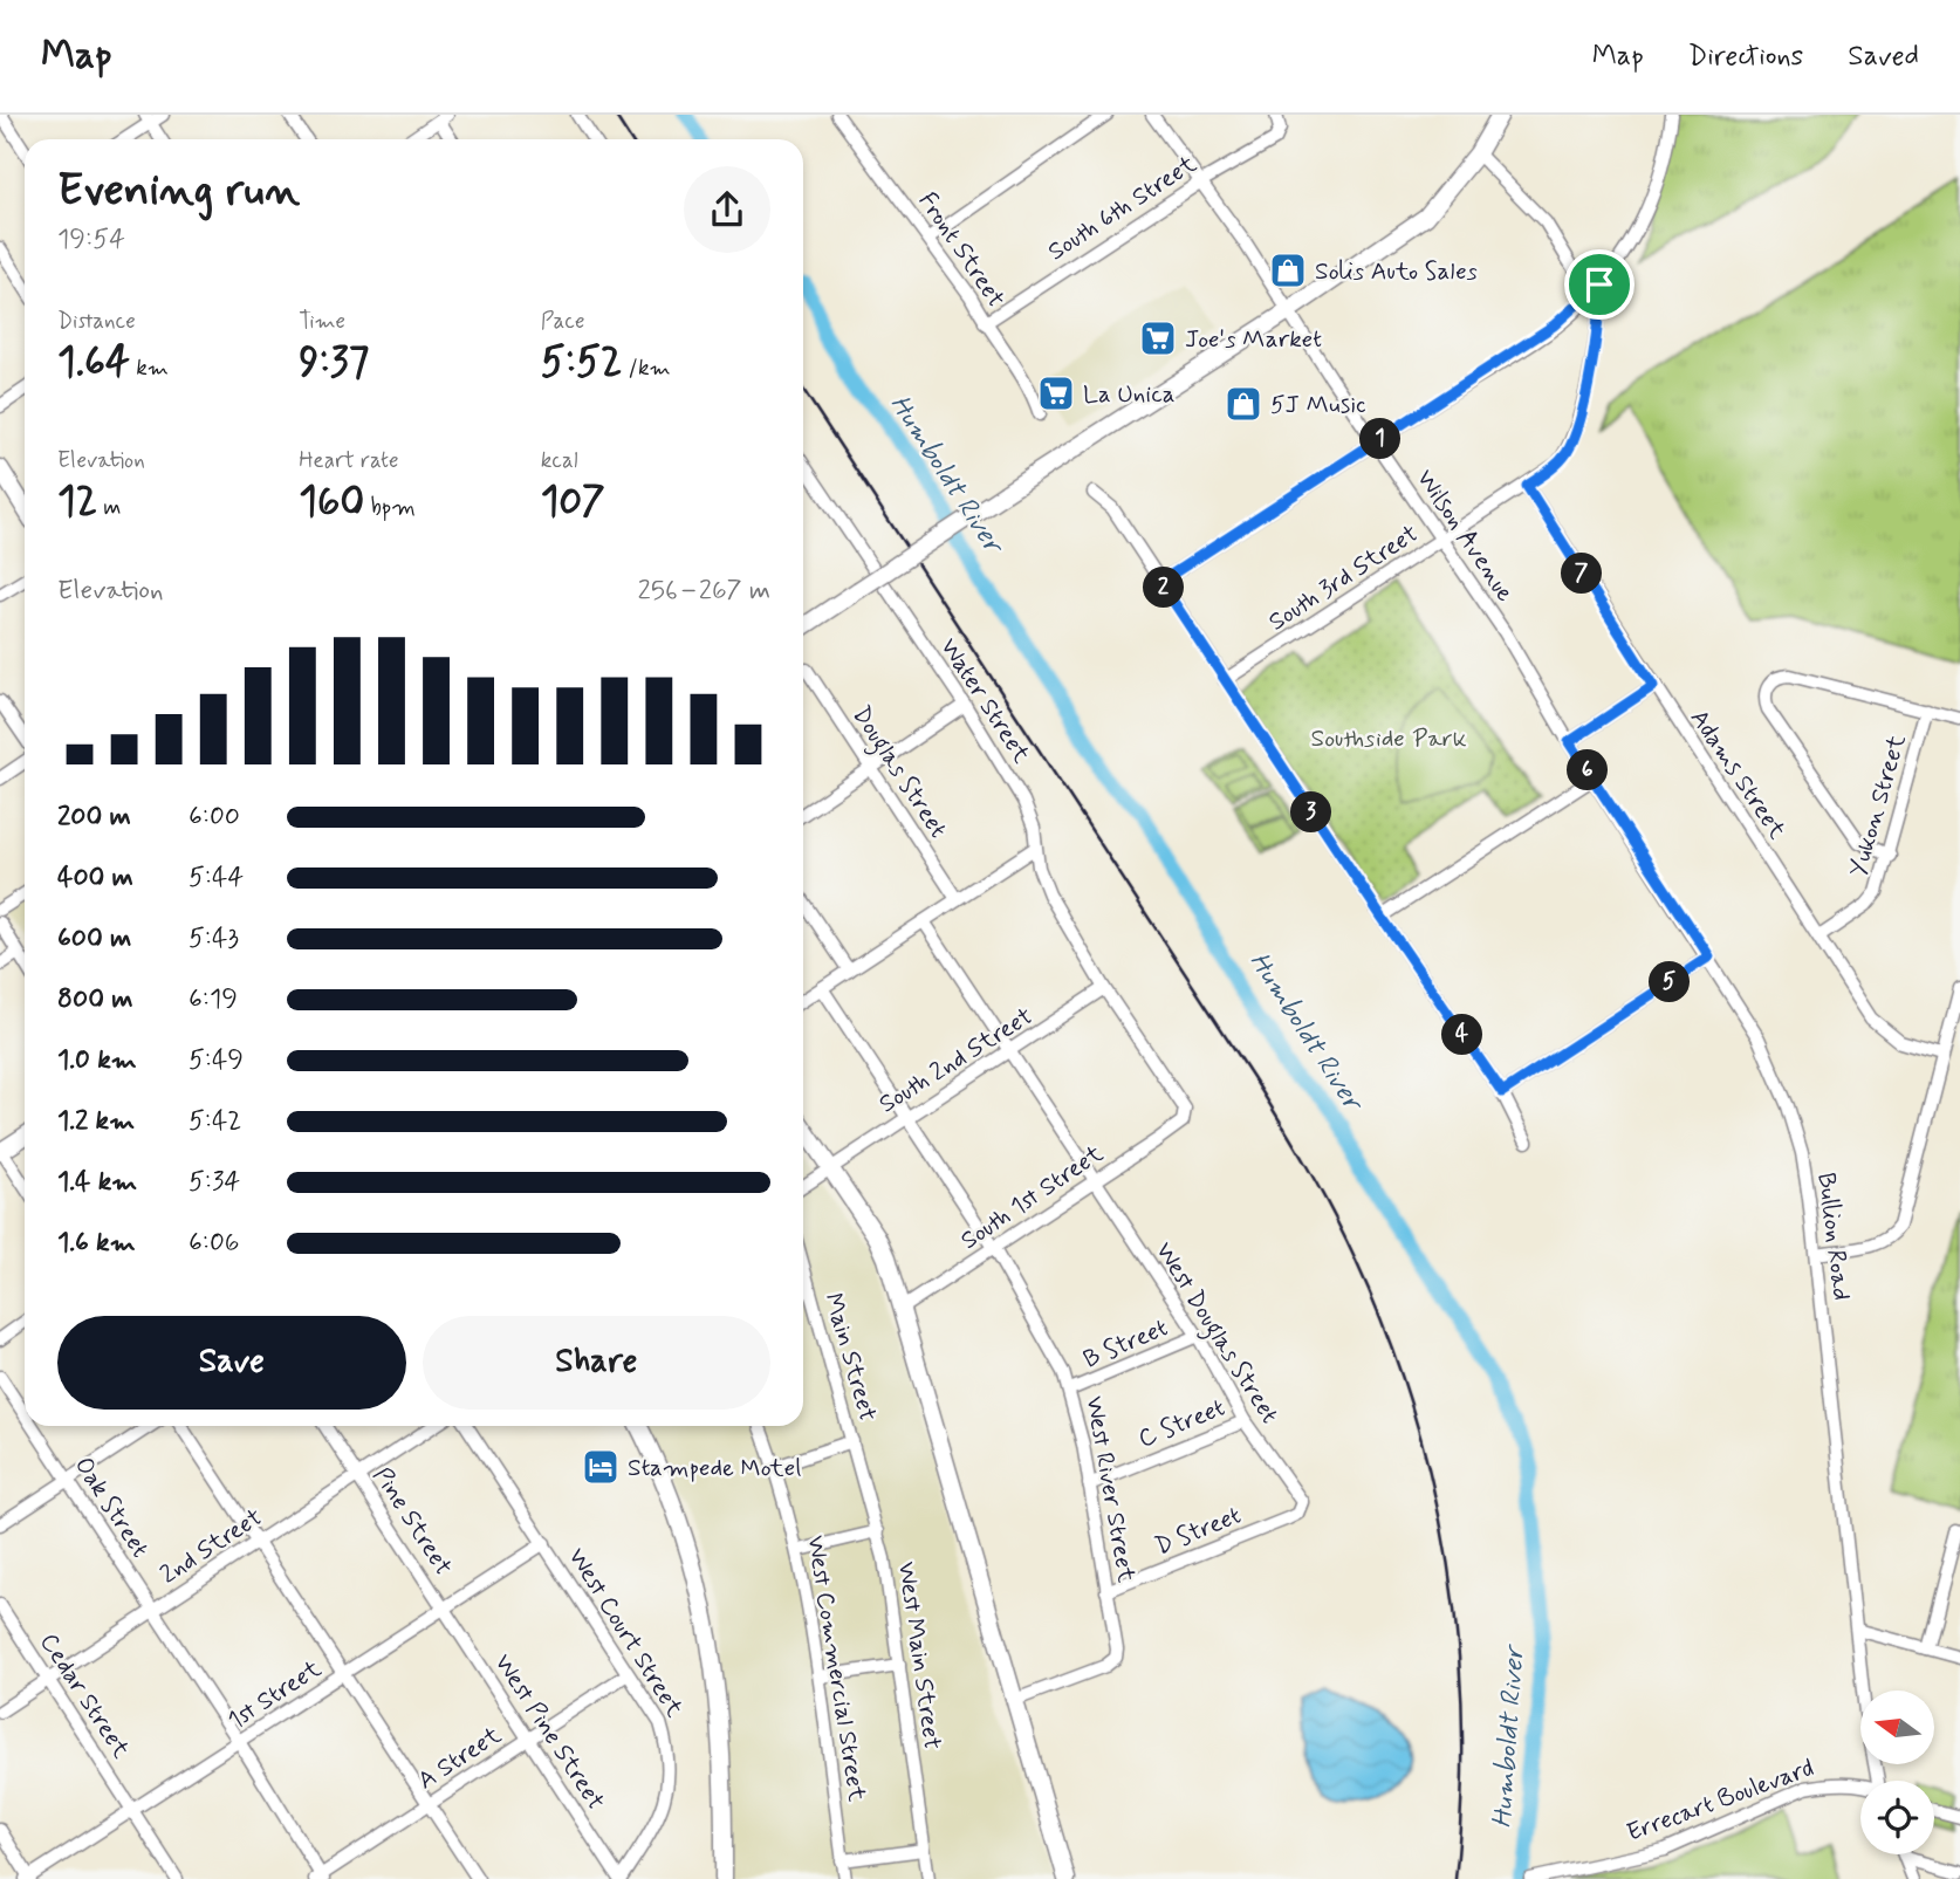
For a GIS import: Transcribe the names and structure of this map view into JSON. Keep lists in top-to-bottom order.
{
  "streets": {
    "street": [
      "South 6th Street",
      "Front Street",
      "Wilson Avenue",
      "South 3rd Street",
      "Water Street",
      "Douglas Street",
      "Adams Street",
      "Yukon Street",
      "South 2nd Street",
      "South 1st Street",
      "Bullion Road",
      "West Douglas Street",
      "B Street",
      "Main Street",
      "C Street",
      "West River Street",
      "Oak Street",
      "Pine Street",
      "D Street",
      "2nd Street",
      "West Court Street",
      "West Main Street",
      "West Commercial Street",
      "1st Street",
      "Cedar Street",
      "West Pine Street",
      "A Street",
      "Errecart Boulevard"
    ]
  },
  "crossings": [
    ["South 6th Street", "Front Street"],
    ["South 6th Street", "Wilson Avenue"],
    ["Wilson Avenue", "South 3rd Street"],
    ["Wilson Avenue", "Bullion Road"],
    ["South 3rd Street", "Adams Street"],
    ["Water Street", "South 2nd Street"],
    ["Water Street", "South 1st Street"],
    ["Adams Street", "Yukon Street"],
    ["South 2nd Street", "West River Street"],
    ["South 1st Street", "West Douglas Street"],
    ["South 1st Street", "West River Street"],
    ["West Douglas Street", "B Street"],
    ["West Douglas Street", "C Street"],
    ["West Douglas Street", "D Street"],
    ["B Street", "West River Street"],
    ["Main Street", "West Main Street"],
    ["C Street", "West River Street"],
    ["West River Street", "D Street"],
    ["Oak Street", "2nd Street"],
    ["Oak Street", "1st Street"],
    ["Oak Street", "A Street"],
    ["Pine Street", "2nd Street"],
    ["Pine Street", "1st Street"],
    ["Pine Street", "West Pine Street"],
    ["2nd Street", "Cedar Street"],
    ["West Court Street", "1st Street"],
    ["West Court Street", "West Pine Street"],
    ["West Court Street", "A Street"],
    ["1st Street", "Cedar Street"],
    ["1st Street", "West Pine Street"],
    ["West Pine Street", "A Street"]
  ],
  "water": ["Humboldt River"],
  "parks": ["Southside Park"],
  "places": {
    "shop": ["Solis Auto Sales", "5J Music"],
    "supermarket": ["Joe's Market", "La Unica"],
    "hotel": ["Stampede Motel"]
  },
  "north": "left",
  "page": {
    "header": "Map",
    "nav": ["Map", "Directions", "Saved"],
    "heading": ["Evening run", "19:54"],
    "stats": [
      ["Distance", "1.64 km"],
      ["Time", "9:37"],
      ["Pace", "5:52 /km"],
      ["Elevation", "12 m"],
      ["Heart rate", "160 bpm"],
      ["kcal", "107"]
    ],
    "pins": [
      "1",
      "7",
      "2",
      "6",
      "3",
      "5",
      "4"
    ],
    "chart": ["Elevation", "256–267 m"],
    "list": [
      {
        "name": "200 m",
        "note": "6:00"
      },
      {
        "name": "400 m",
        "note": "5:44"
      },
      {
        "name": "600 m",
        "note": "5:43"
      },
      {
        "name": "800 m",
        "note": "6:19"
      },
      {
        "name": "1.0 km",
        "note": "5:49"
      },
      {
        "name": "1.2 km",
        "note": "5:42"
      },
      {
        "name": "1.4 km",
        "note": "5:34"
      },
      {
        "name": "1.6 km",
        "note": "6:06"
      }
    ],
    "buttons": ["Save", "Share"]
  }
}
